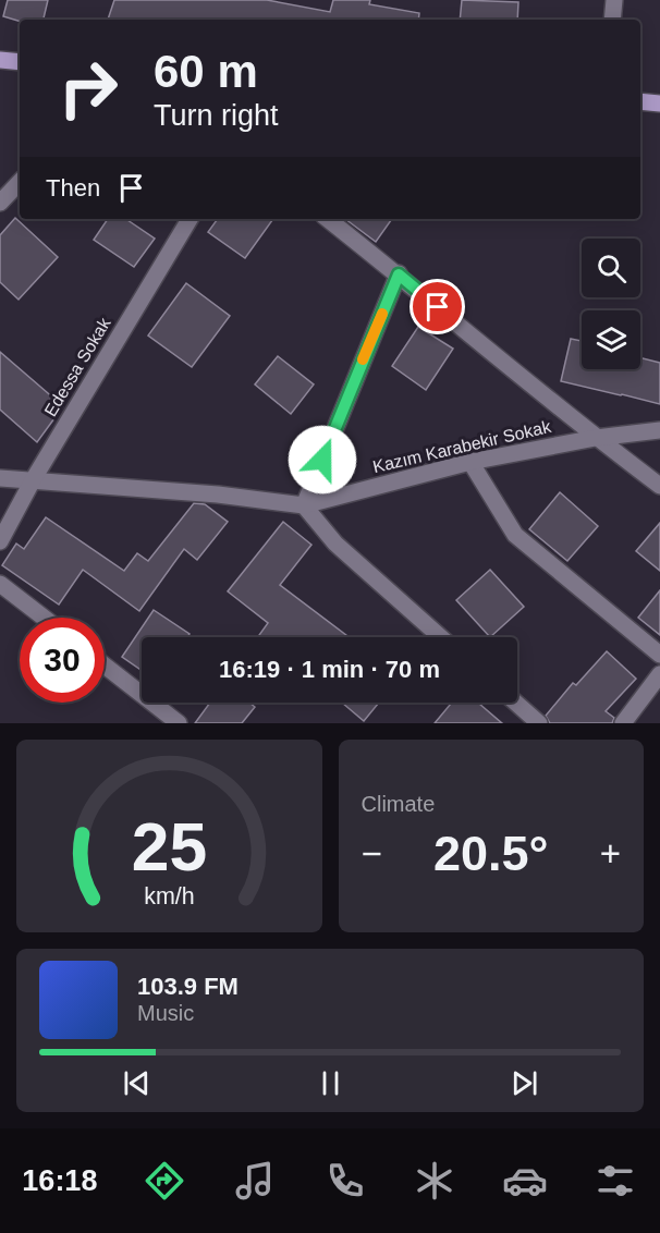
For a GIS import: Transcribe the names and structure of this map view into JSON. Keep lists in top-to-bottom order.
{
  "streets": {
    "street": ["Edessa Sokak", "Kazım Karabekir Sokak"]
  },
  "crossings": [
    ["Edessa Sokak", "Kazım Karabekir Sokak"]
  ],
  "page": {
    "turn": ["60 m", "Turn right"],
    "then": "Then",
    "limit": "30",
    "trip": "16:19 · 1 min · 70 m",
    "tile": "Climate",
    "heat": ["−", "20.5°", "+"],
    "song": ["103.9 FM", "Music"],
    "tabs": "16:18",
    "gauge": ["25", "km/h"]
  }
}
